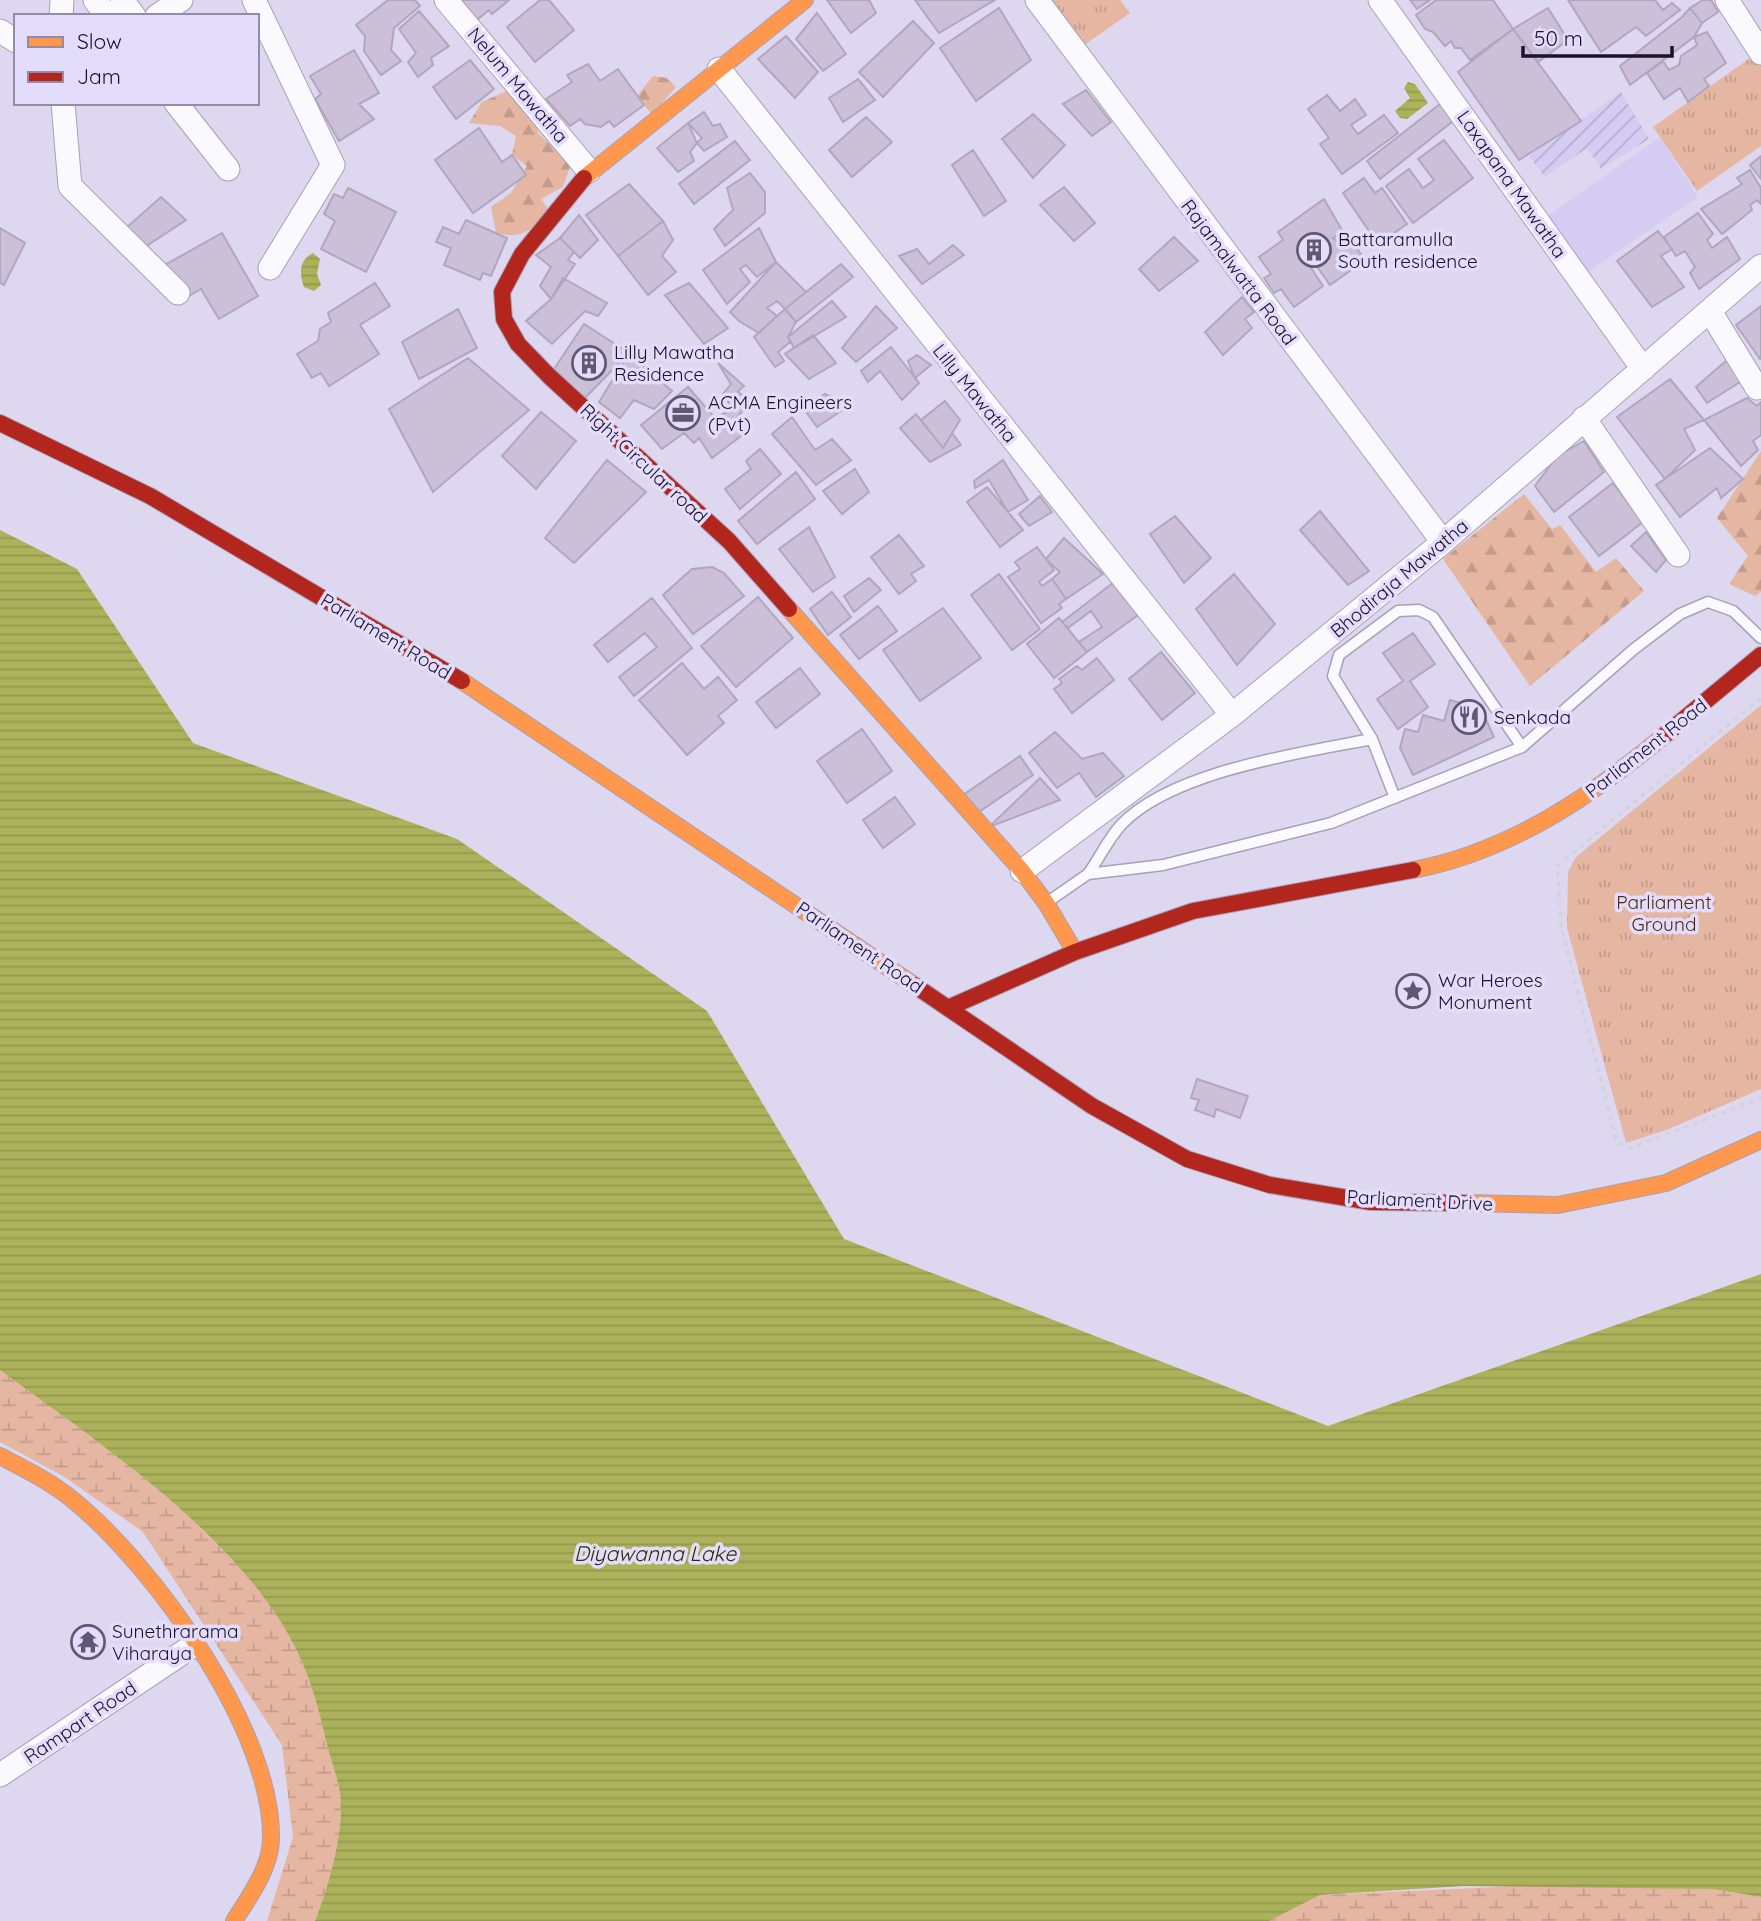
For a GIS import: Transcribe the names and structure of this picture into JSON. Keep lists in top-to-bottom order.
{
  "streets": {
    "main road": ["Right Circular road", "Parliament Road", "Parliament Drive"],
    "street": [
      "Nelum Mawatha",
      "Laxapana Mawatha",
      "Rajamalwatta Road",
      "Lilly Mawatha",
      "Bhodiraja Mawatha",
      "Rampart Road"
    ]
  },
  "crossings": [
    ["Nelum Mawatha", "Right Circular road"],
    ["Laxapana Mawatha", "Bhodiraja Mawatha"],
    ["Rajamalwatta Road", "Bhodiraja Mawatha"],
    ["Lilly Mawatha", "Right Circular road"],
    ["Lilly Mawatha", "Bhodiraja Mawatha"],
    ["Right Circular road", "Bhodiraja Mawatha"],
    ["Right Circular road", "Parliament Road"],
    ["Parliament Road", "Parliament Drive"]
  ],
  "water": ["Diyawanna Lake"],
  "parks": ["Parliament Ground"],
  "places": {
    "building": ["Battaramulla South residence", "Lilly Mawatha Residence"],
    "office": ["ACMA Engineers (Pvt)"],
    "restaurant": ["Senkada"],
    "place": ["War Heroes Monument"],
    "temple": ["Sunethrarama Viharaya"]
  },
  "legend": ["Slow", "Jam"],
  "scale_bar": "50 m"
}
